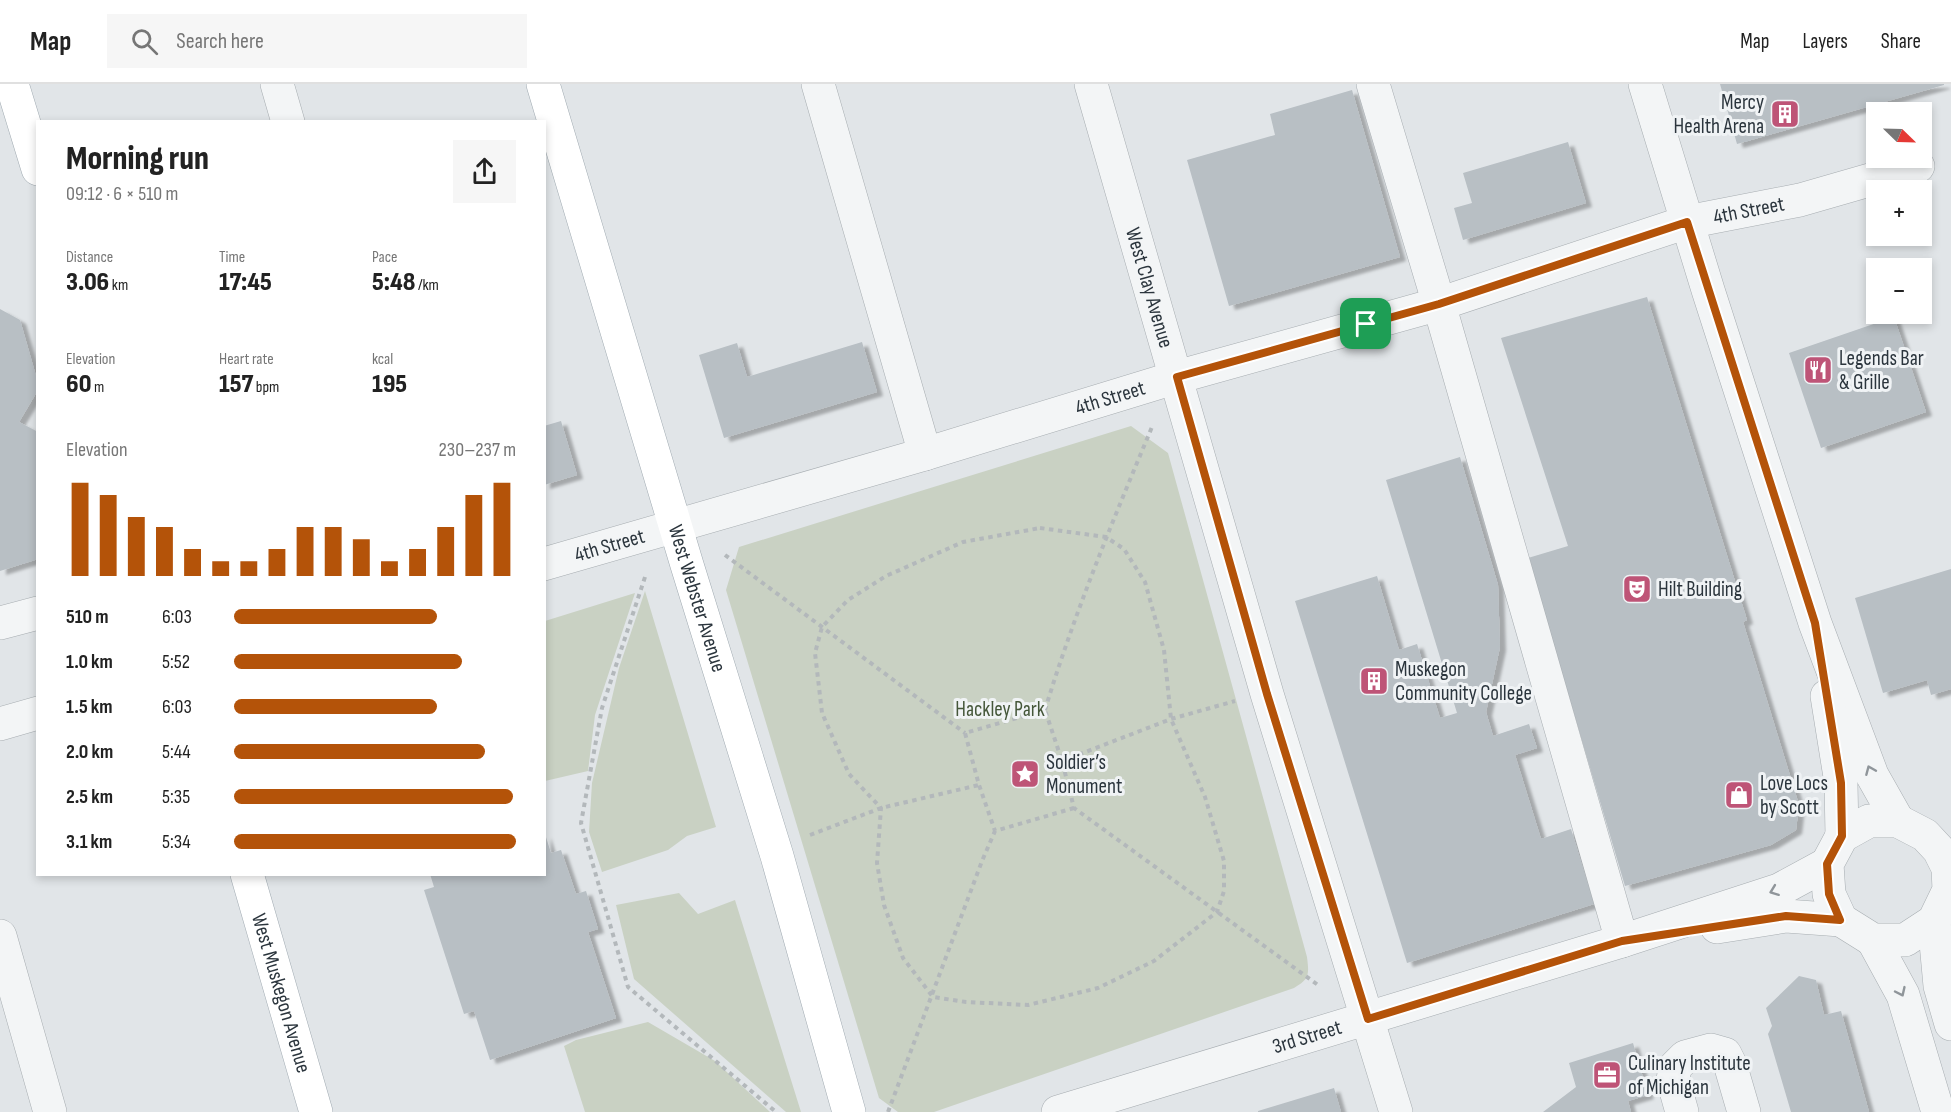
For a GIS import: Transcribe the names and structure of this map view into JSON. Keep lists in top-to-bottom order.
{
  "streets": {
    "main road": ["West Webster Avenue", "West Muskegon Avenue"],
    "street": ["4th Street", "West Clay Avenue", "3rd Street"]
  },
  "crossings": [
    ["4th Street", "West Clay Avenue"],
    ["4th Street", "West Webster Avenue"],
    ["West Clay Avenue", "3rd Street"]
  ],
  "parks": ["Hackley Park"],
  "places": {
    "building": ["Mercy Health Arena", "Muskegon Community College"],
    "restaurant": ["Legends Bar & Grille"],
    "theatre": ["Hilt Building"],
    "place": ["Soldier’s Monument"],
    "shop": ["Love Locs by Scott"],
    "office": ["Culinary Institute of Michigan"]
  },
  "north": "bottom right",
  "page": {
    "header": "Map",
    "search": "Search here",
    "nav": ["Map", "Layers", "Share"],
    "map_buttons": ["+", "−"],
    "heading": ["Morning run", "09:12 · 6 × 510 m"],
    "stats": [
      ["Distance", "3.06 km"],
      ["Time", "17:45"],
      ["Pace", "5:48 /km"],
      ["Elevation", "60 m"],
      ["Heart rate", "157 bpm"],
      ["kcal", "195"]
    ],
    "chart": ["Elevation", "230–237 m"],
    "list": [
      {
        "name": "510 m",
        "note": "6:03"
      },
      {
        "name": "1.0 km",
        "note": "5:52"
      },
      {
        "name": "1.5 km",
        "note": "6:03"
      },
      {
        "name": "2.0 km",
        "note": "5:44"
      },
      {
        "name": "2.5 km",
        "note": "5:35"
      },
      {
        "name": "3.1 km",
        "note": "5:34"
      }
    ]
  }
}
